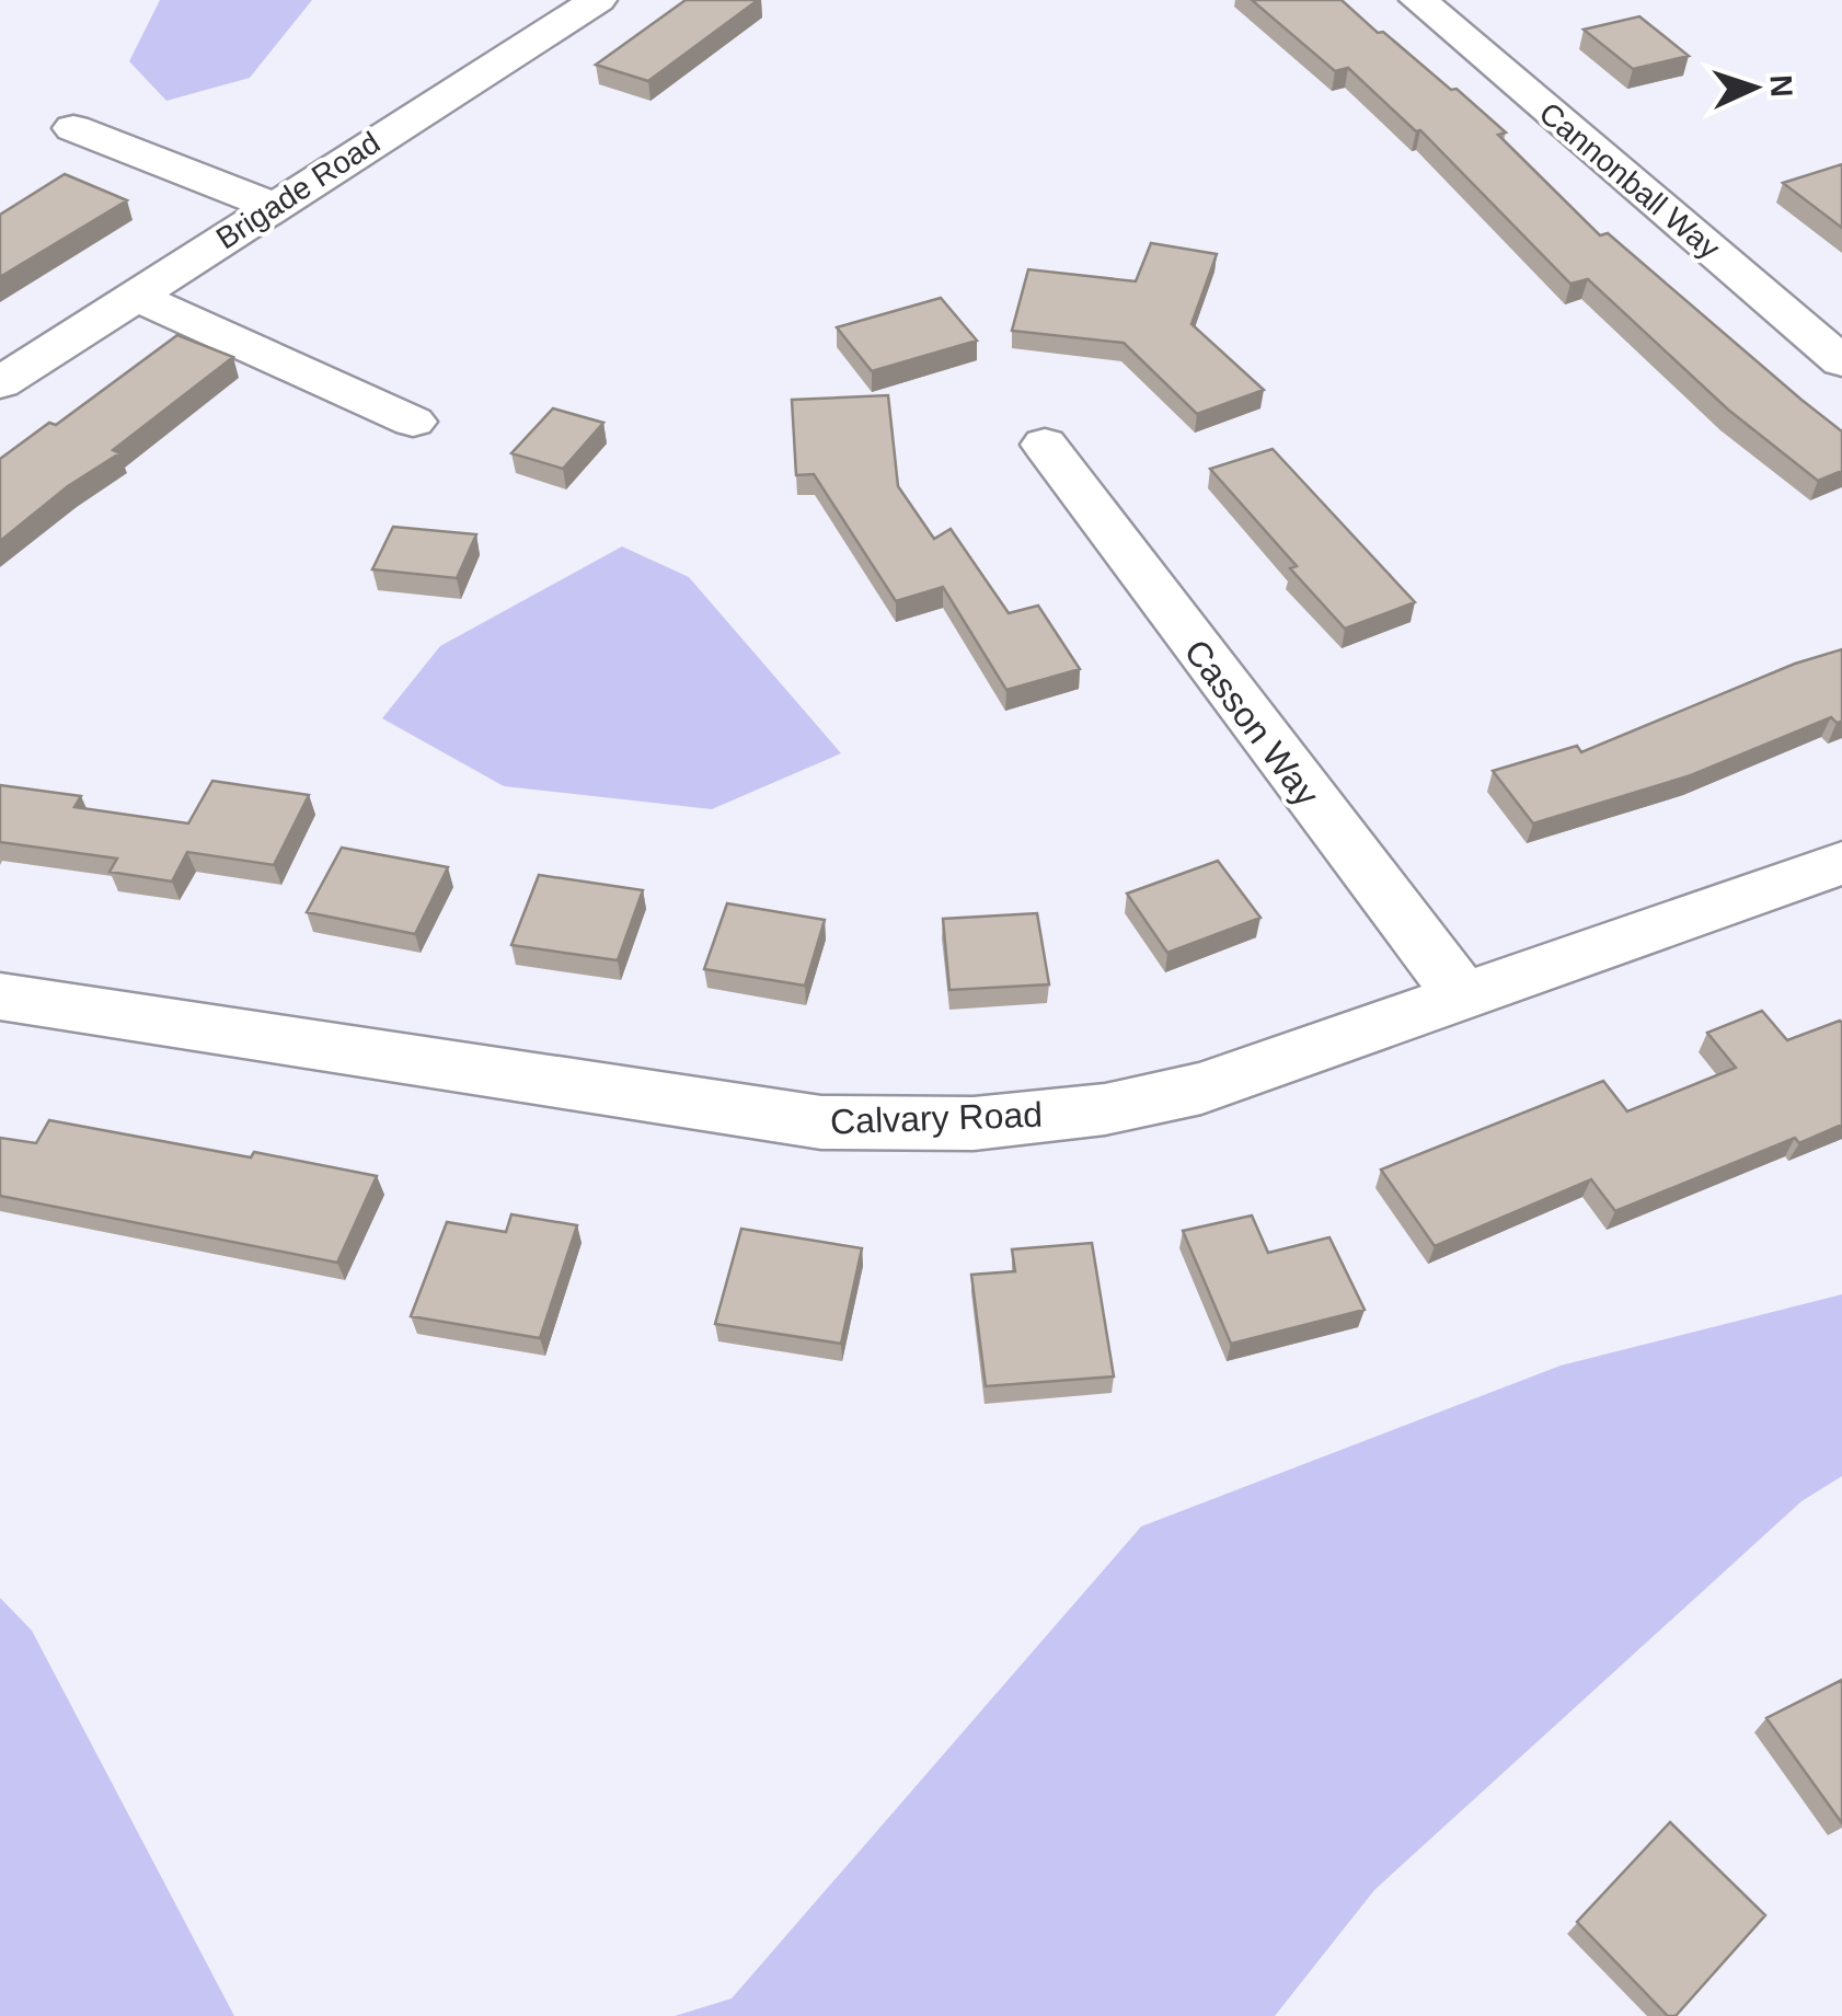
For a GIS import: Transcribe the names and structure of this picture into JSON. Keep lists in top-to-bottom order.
{
  "streets": {
    "street": [
      "Cannonball Way",
      "Brigade Road",
      "Casson Way",
      "Calvary Road"
    ]
  },
  "crossings": [
    ["Casson Way", "Calvary Road"]
  ],
  "north": "right"
}
